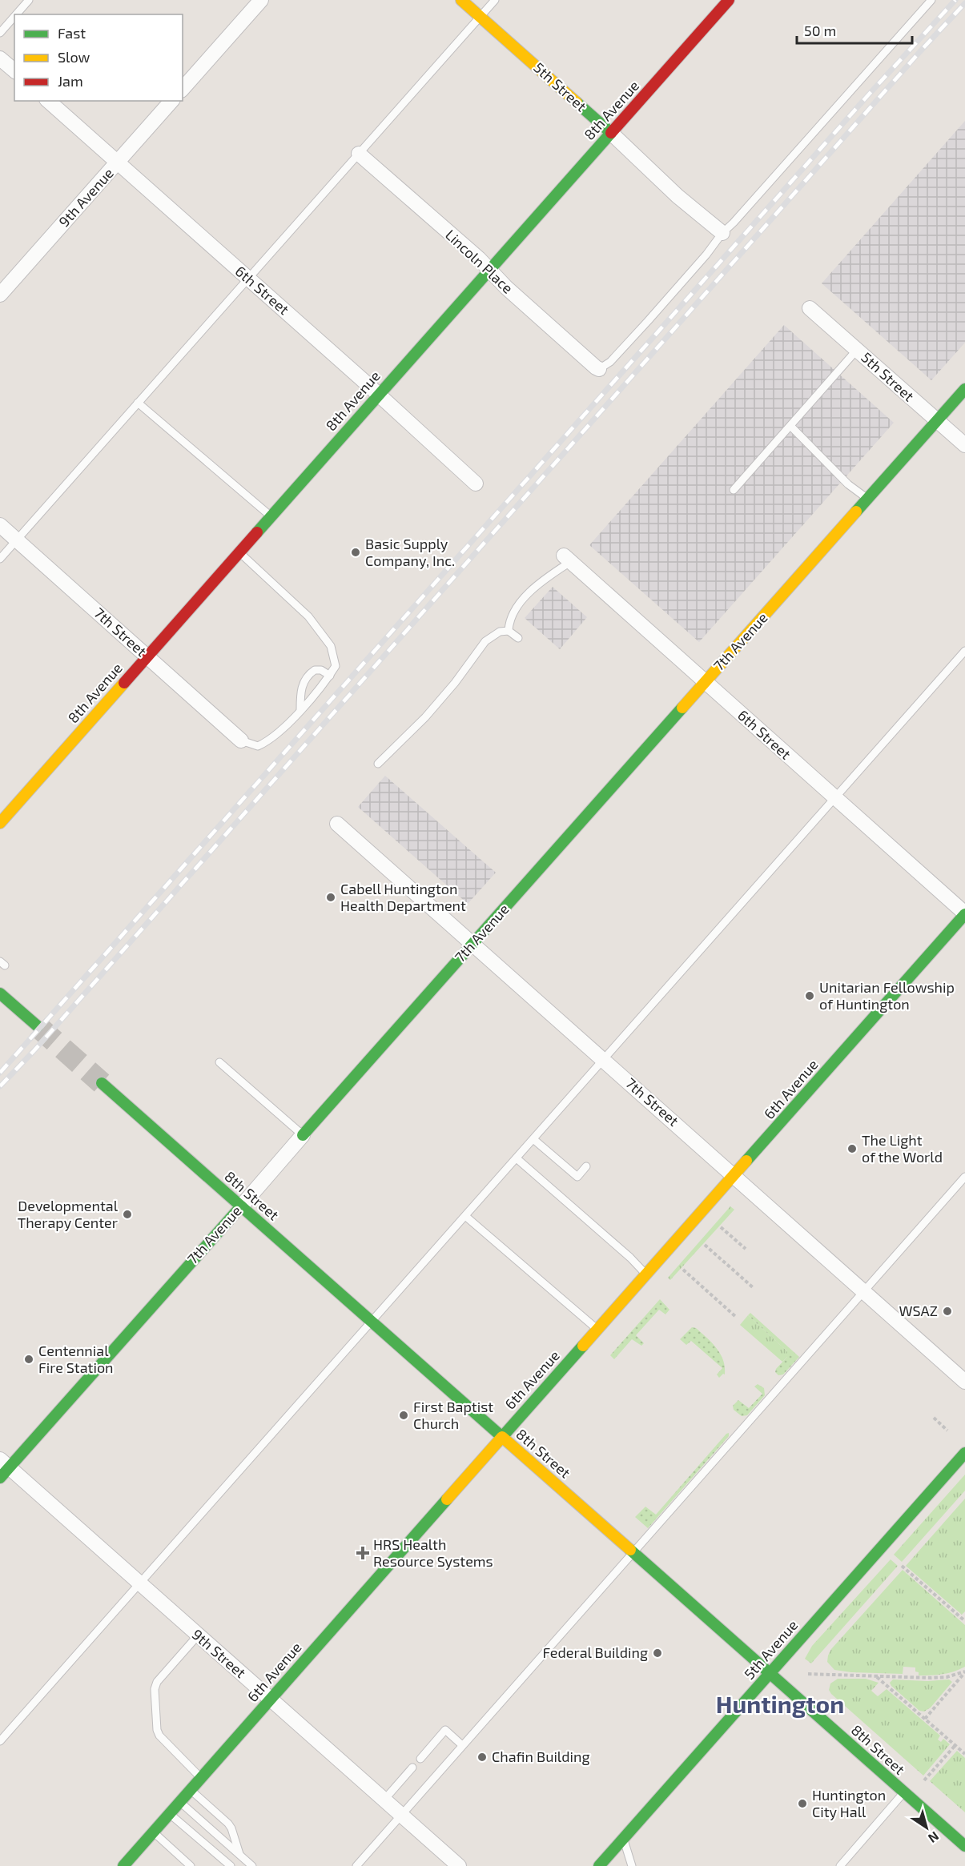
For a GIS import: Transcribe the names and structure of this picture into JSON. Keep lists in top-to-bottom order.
{
  "streets": {
    "main road": [
      "5th Street",
      "8th Avenue",
      "7th Avenue",
      "6th Avenue",
      "8th Street",
      "5th Avenue"
    ],
    "street": [
      "9th Avenue",
      "Lincoln Place",
      "6th Street",
      "7th Street",
      "9th Street"
    ]
  },
  "crossings": [
    ["5th Street", "8th Avenue"],
    ["5th Street", "7th Avenue"],
    ["8th Avenue", "Lincoln Place"],
    ["8th Avenue", "6th Street"],
    ["8th Avenue", "7th Street"],
    ["9th Avenue", "6th Street"],
    ["6th Street", "7th Avenue"],
    ["6th Street", "6th Avenue"],
    ["7th Street", "7th Avenue"],
    ["7th Street", "6th Avenue"],
    ["7th Avenue", "8th Street"],
    ["7th Avenue", "9th Street"],
    ["6th Avenue", "8th Street"],
    ["6th Avenue", "9th Street"],
    ["8th Street", "5th Avenue"]
  ],
  "districts": ["Huntington"],
  "places": {
    "other": [
      "Basic Supply Company, Inc.",
      "Cabell Huntington Health Department",
      "Unitarian Fellowship of Huntington",
      "The Light of the World",
      "Developmental Therapy Center",
      "WSAZ",
      "Centennial Fire Station",
      "First Baptist Church",
      "Federal Building",
      "Chafin Building",
      "Huntington City Hall"
    ],
    "health": ["HRS Health Resource Systems"]
  },
  "legend": ["Fast", "Slow", "Jam"],
  "scale_bar": "50 m",
  "north": "bottom right"
}
